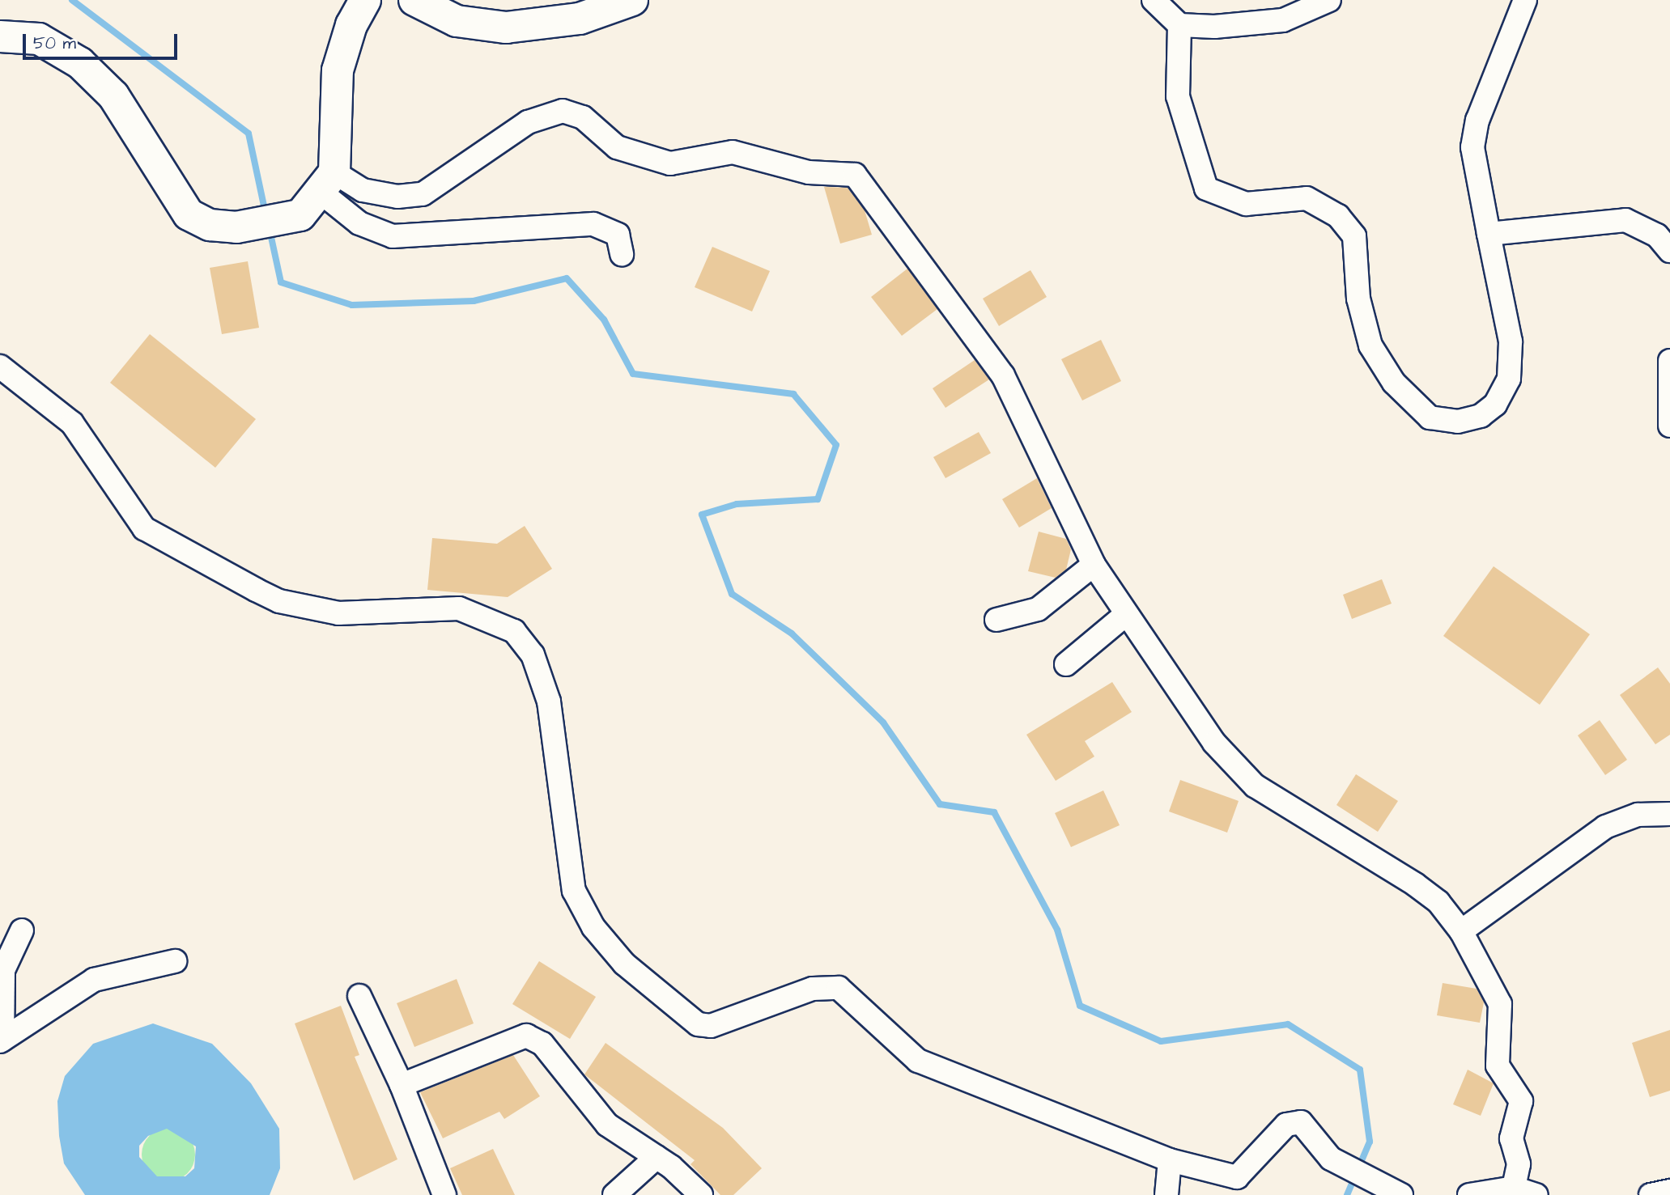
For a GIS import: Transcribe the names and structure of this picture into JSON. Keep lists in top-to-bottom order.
{
  "scale_bar": "50 m"
}
